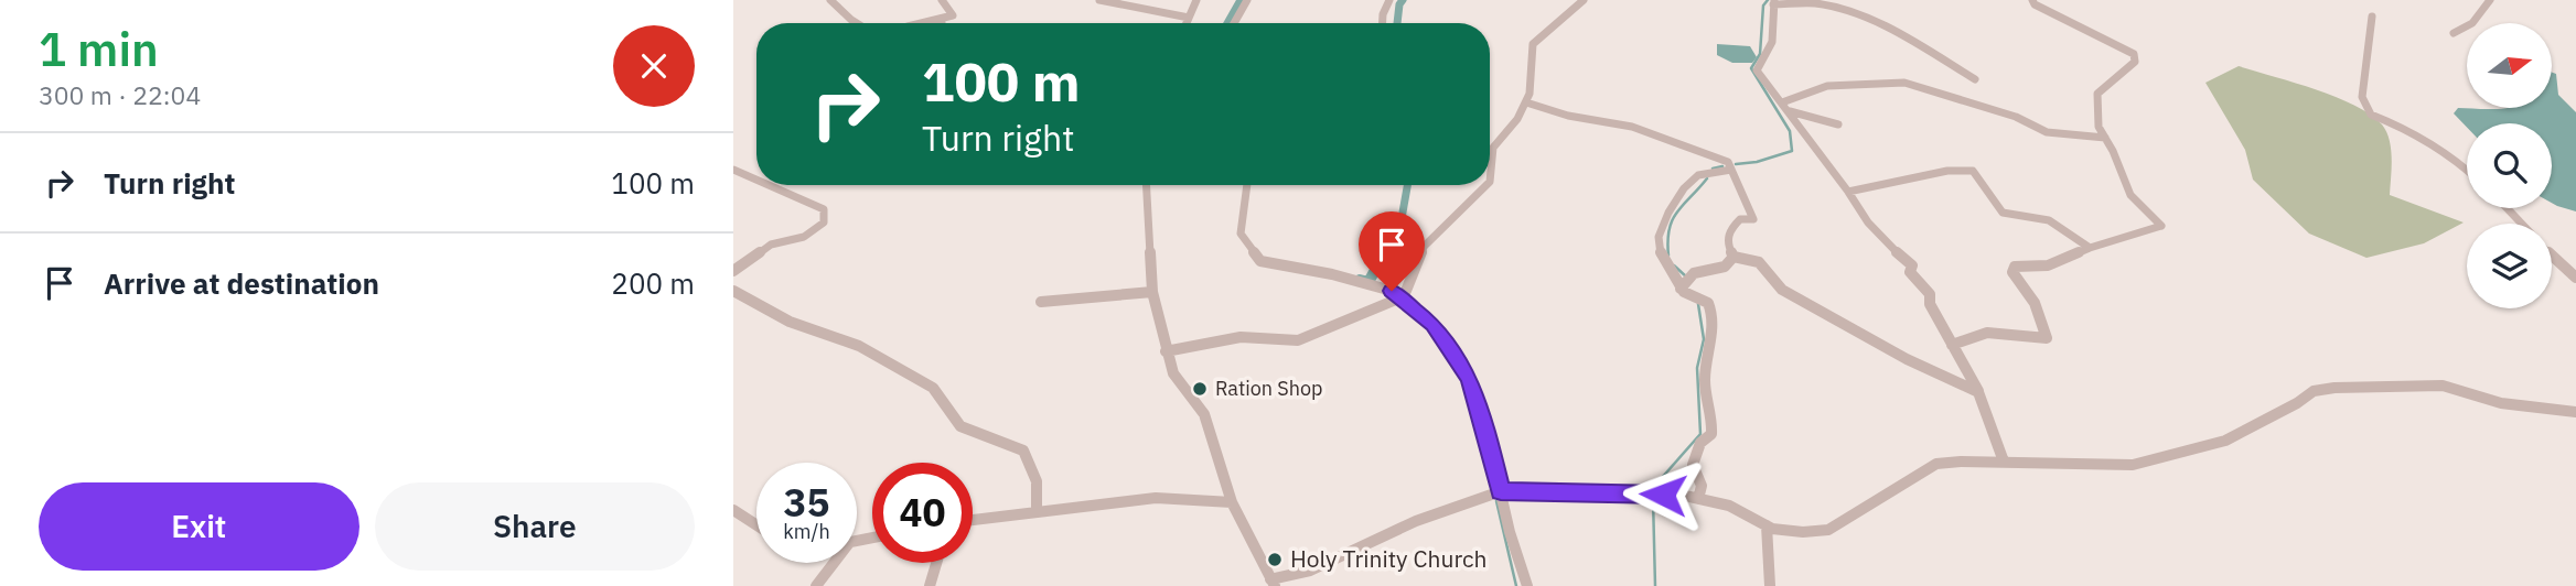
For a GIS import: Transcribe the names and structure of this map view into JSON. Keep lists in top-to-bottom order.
{
  "places": ["Ration Shop", "Holy Trinity Church"],
  "north": "right",
  "page": {
    "heading": ["1 min", "300 m · 22:04"],
    "turn": ["100 m", "Turn right"],
    "list": [
      {
        "name": "Turn right",
        "value": "100 m"
      },
      {
        "name": "Arrive at destination",
        "value": "200 m"
      }
    ],
    "speed": "35 km/h",
    "limit": "40",
    "buttons": ["Exit", "Share"]
  }
}
